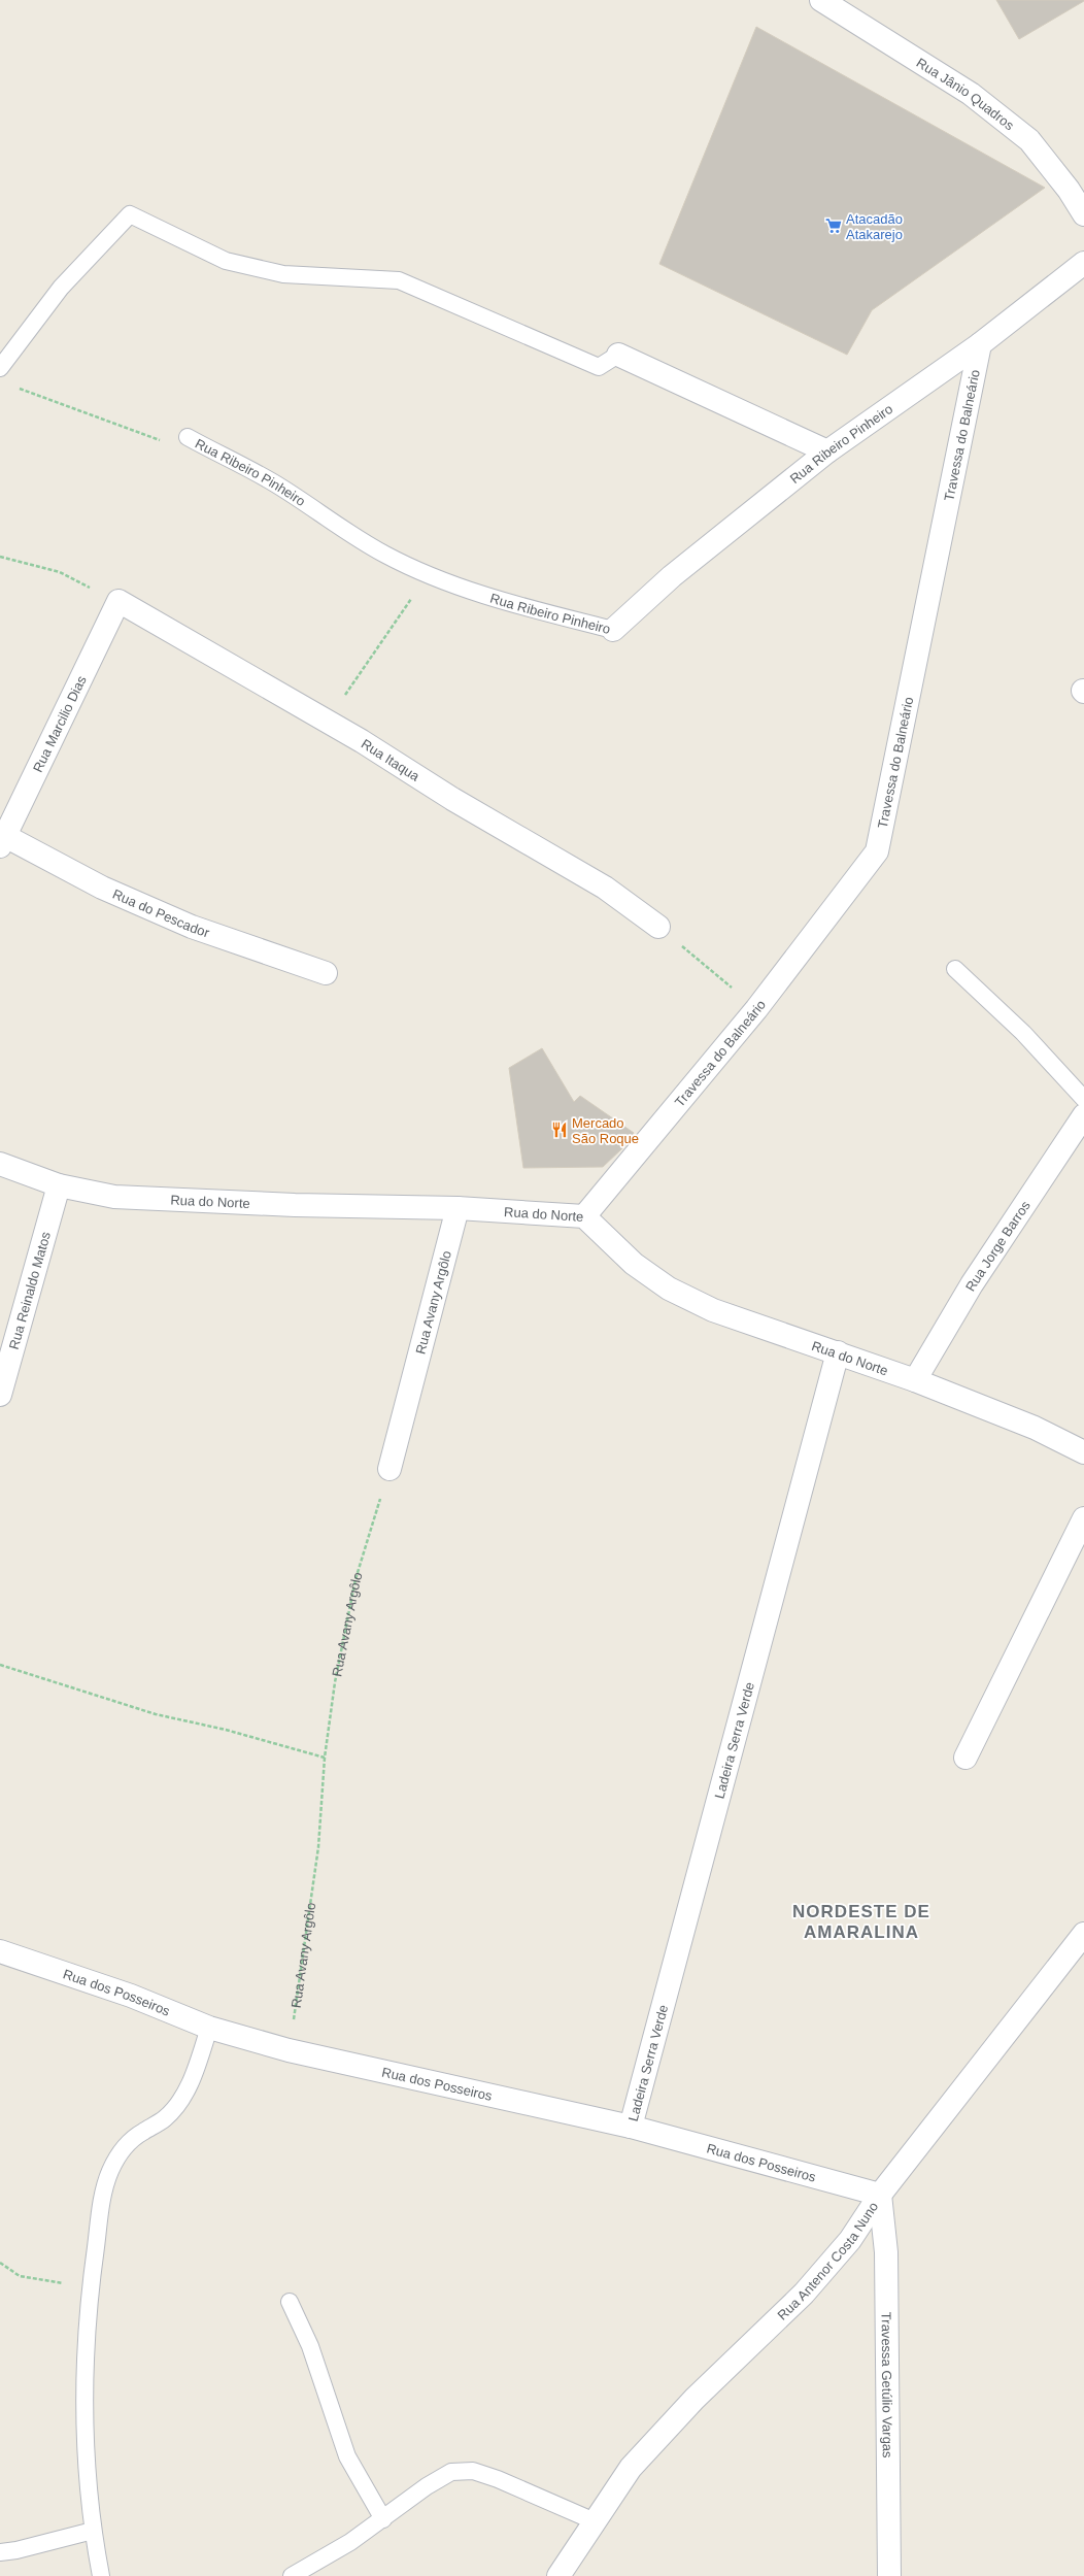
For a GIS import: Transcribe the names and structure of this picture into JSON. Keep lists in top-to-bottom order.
{
  "streets": {
    "street": [
      "Rua Jânio Quadros",
      "Travessa do Balneário",
      "Rua Ribeiro Pinheiro",
      "Rua Marcilio Dias",
      "Rua Itaqua",
      "Rua do Pescador",
      "Rua do Norte",
      "Rua Jorge Barros",
      "Rua Reinaldo Matos",
      "Rua Avany Argôlo",
      "Ladeira Serra Verde",
      "Rua dos Posseiros",
      "Rua Antenor Costa Nuno",
      "Travessa Getúlio Vargas"
    ]
  },
  "crossings": [
    ["Travessa do Balneário", "Rua Ribeiro Pinheiro"],
    ["Travessa do Balneário", "Rua do Norte"],
    ["Rua Marcilio Dias", "Rua Itaqua"],
    ["Rua Marcilio Dias", "Rua do Pescador"],
    ["Rua do Norte", "Rua Jorge Barros"],
    ["Rua do Norte", "Rua Reinaldo Matos"],
    ["Rua do Norte", "Rua Avany Argôlo"],
    ["Rua do Norte", "Ladeira Serra Verde"],
    ["Rua Avany Argôlo", "Rua dos Posseiros"],
    ["Ladeira Serra Verde", "Rua dos Posseiros"],
    ["Rua dos Posseiros", "Rua Antenor Costa Nuno"],
    ["Rua dos Posseiros", "Travessa Getúlio Vargas"],
    ["Rua Antenor Costa Nuno", "Travessa Getúlio Vargas"]
  ],
  "districts": ["NORDESTE DE AMARALINA"],
  "places": {
    "supermarket": ["Atacadão Atakarejo"],
    "restaurant": ["Mercado São Roque"]
  }
}
